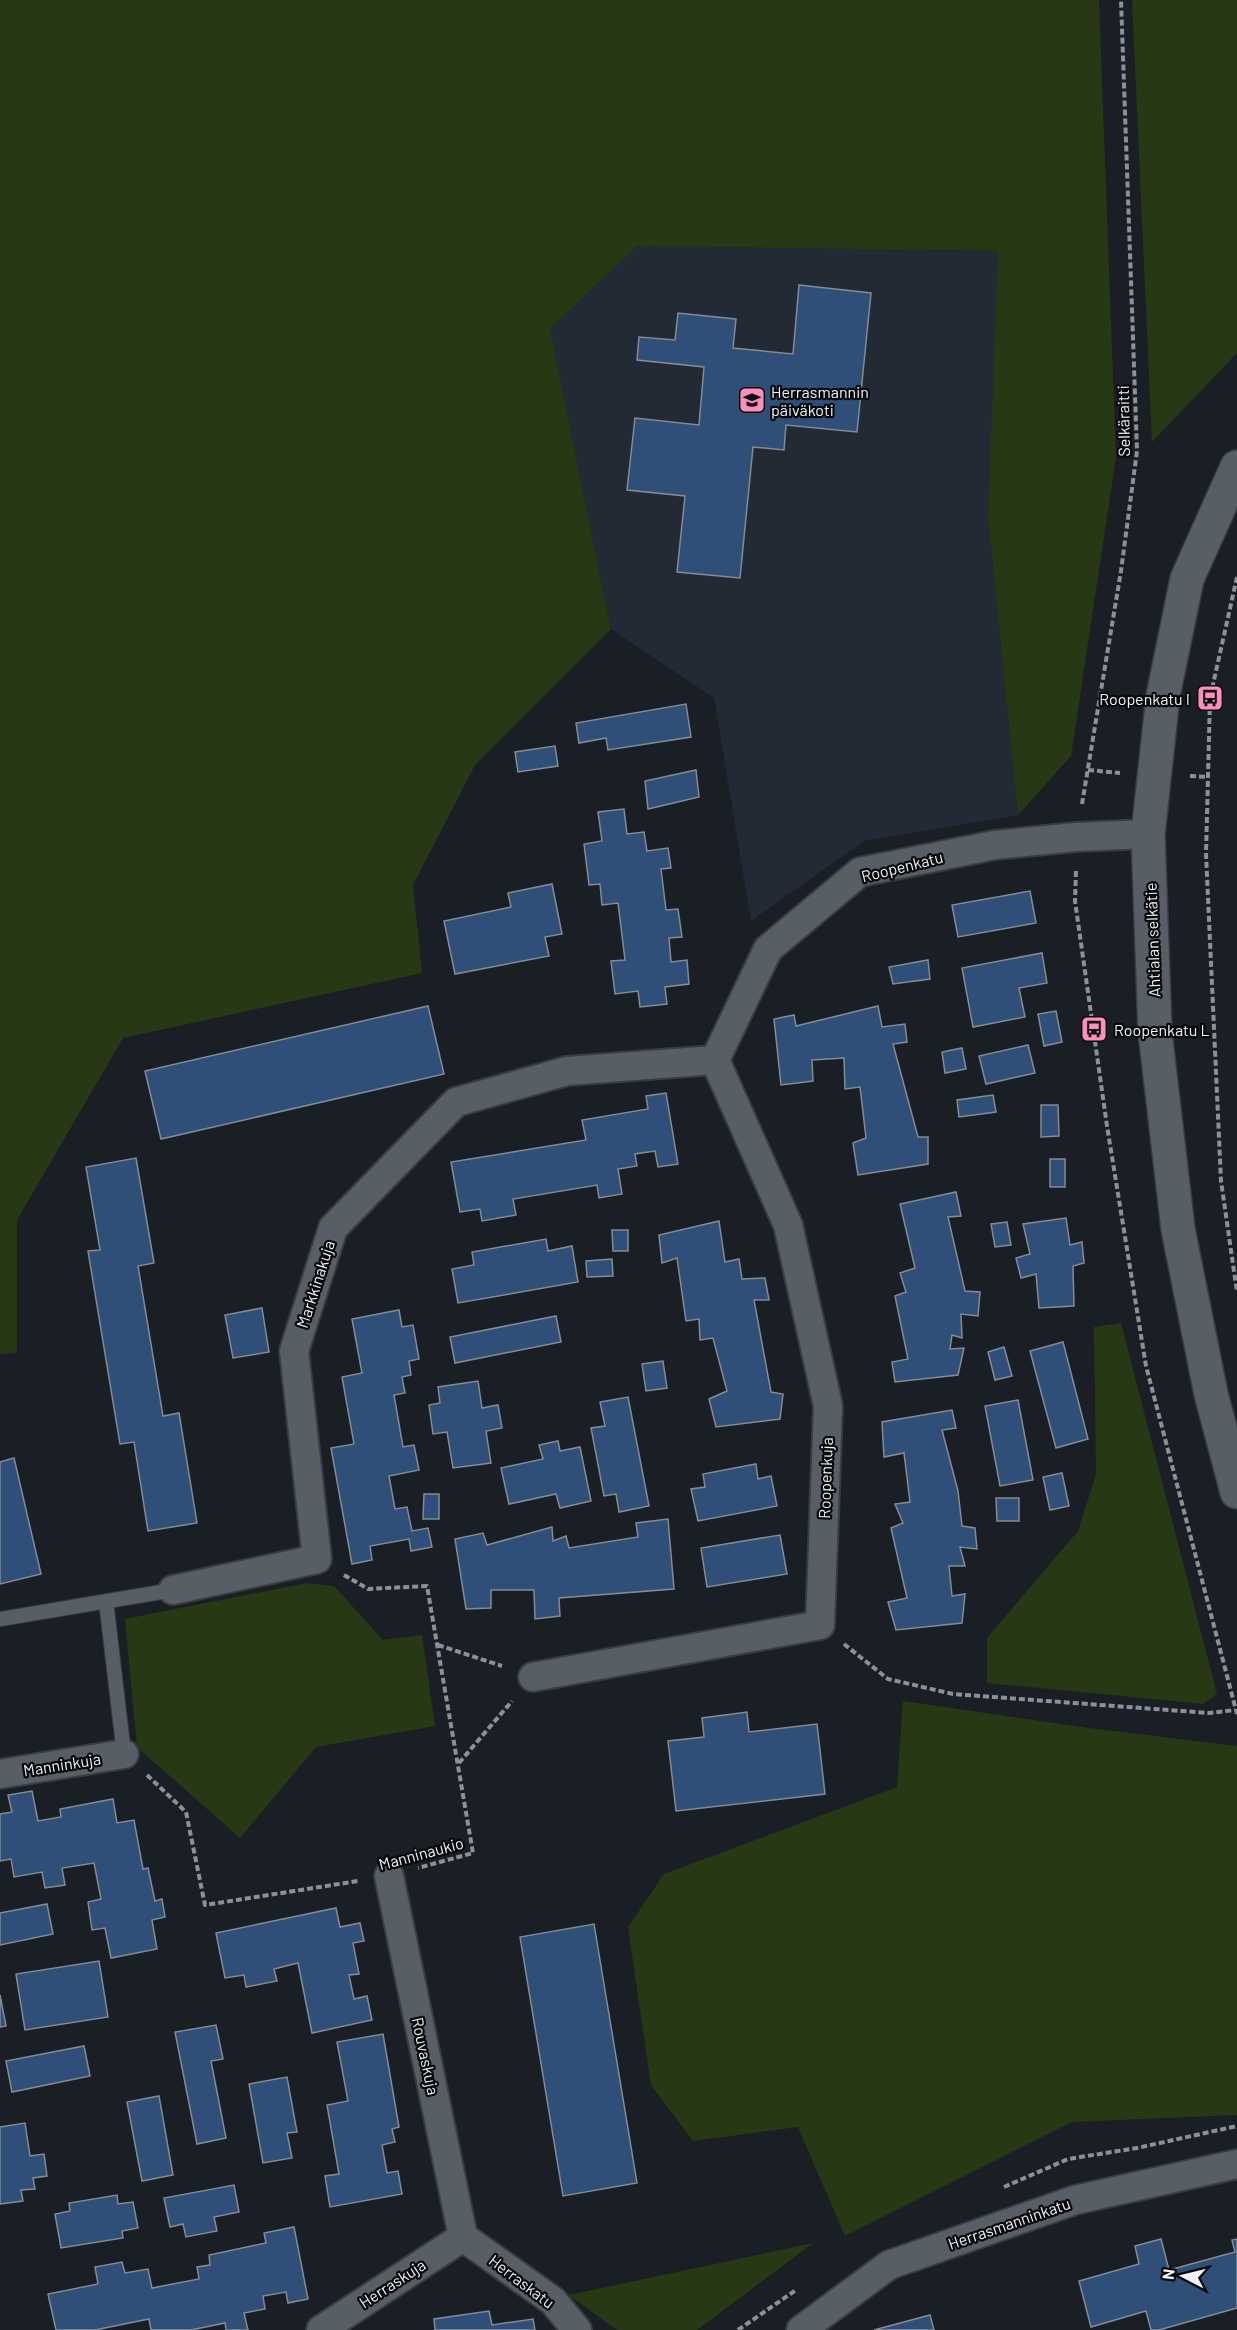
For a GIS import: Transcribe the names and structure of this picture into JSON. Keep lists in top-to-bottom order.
{
  "streets": {
    "street": [
      "Roopenkatu",
      "Ahtialan selkätie",
      "Markkinakuja",
      "Roopenkuja",
      "Manninkuja",
      "Rouvaskuja",
      "Herrasmanninkatu",
      "Herraskatu",
      "Herraskuja"
    ],
    "path": ["Selkäraitti", "Manninaukio"]
  },
  "crossings": [
    ["Selkäraitti", "Roopenkatu"],
    ["Roopenkatu", "Ahtialan selkätie"],
    ["Roopenkatu", "Markkinakuja"],
    ["Roopenkatu", "Roopenkuja"],
    ["Markkinakuja", "Roopenkuja"],
    ["Markkinakuja", "Manninaukio"],
    ["Manninkuja", "Manninaukio"],
    ["Manninaukio", "Rouvaskuja"],
    ["Rouvaskuja", "Herraskatu"],
    ["Rouvaskuja", "Herraskuja"],
    ["Herraskatu", "Herraskuja"]
  ],
  "places": {
    "school or university": ["Herrasmannin päiväkoti"],
    "bus stop": ["Roopenkatu I", "Roopenkatu L"]
  },
  "north": "left"
}
